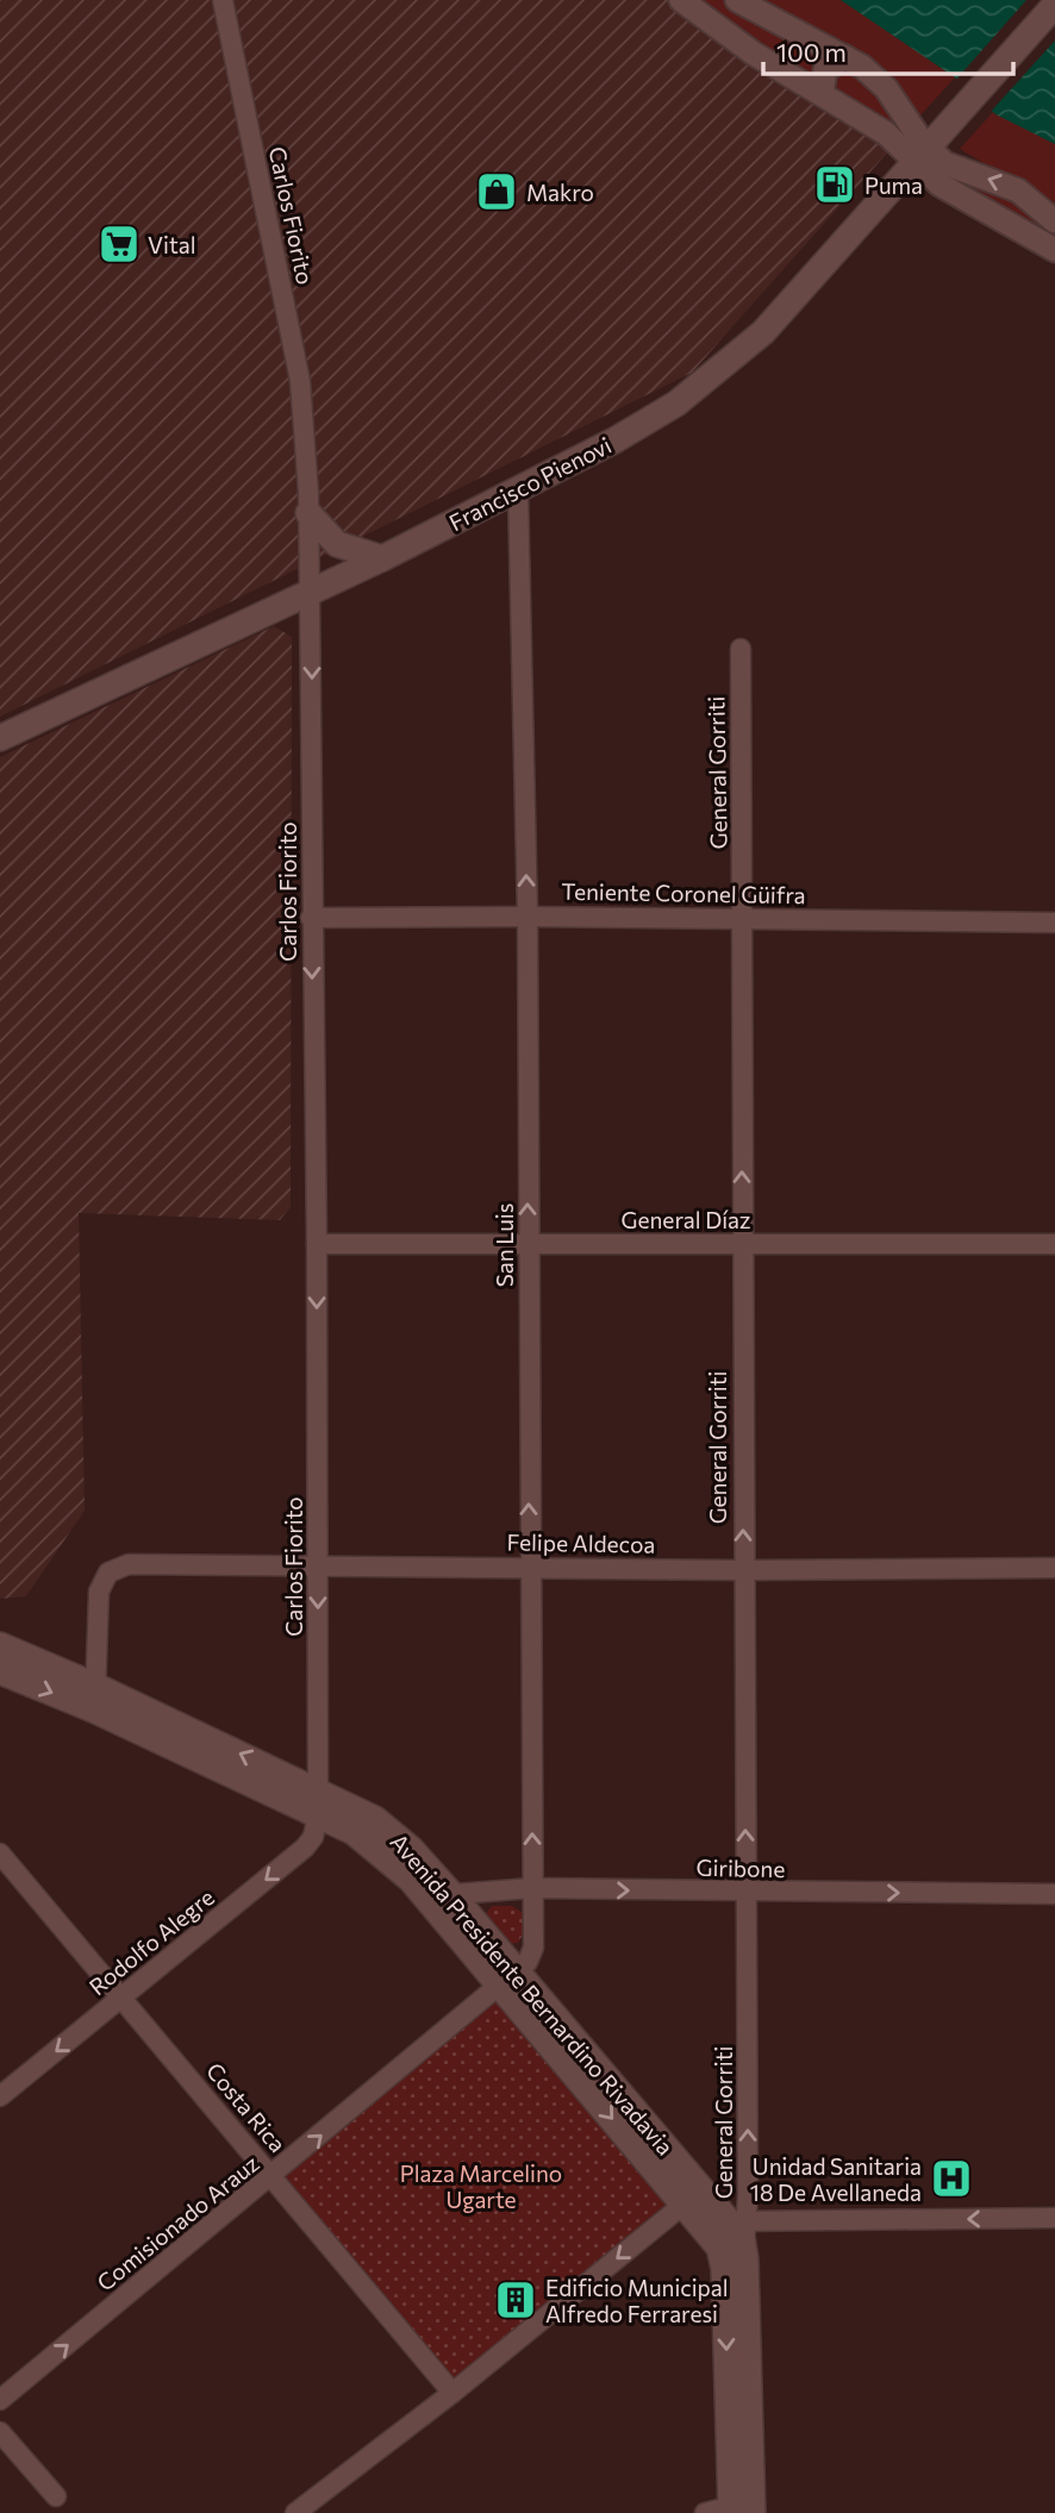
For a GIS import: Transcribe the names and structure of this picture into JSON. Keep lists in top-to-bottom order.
{
  "streets": {
    "main road": ["Francisco Pienovi", "Avenida Presidente Bernardino Rivadavia"],
    "street": [
      "Carlos Fiorito",
      "General Gorriti",
      "Teniente Coronel Güifra",
      "General Díaz",
      "San Luis",
      "Felipe Aldecoa",
      "Giribone",
      "Rodolfo Alegre",
      "Costa Rica",
      "Comisionado Arauz"
    ]
  },
  "crossings": [
    ["Carlos Fiorito", "Francisco Pienovi"],
    ["Carlos Fiorito", "Teniente Coronel Güifra"],
    ["Carlos Fiorito", "General Díaz"],
    ["Carlos Fiorito", "Felipe Aldecoa"],
    ["Carlos Fiorito", "Rodolfo Alegre"],
    ["Carlos Fiorito", "Avenida Presidente Bernardino Rivadavia"],
    ["Francisco Pienovi", "San Luis"],
    ["General Gorriti", "Teniente Coronel Güifra"],
    ["General Gorriti", "General Díaz"],
    ["General Gorriti", "Felipe Aldecoa"],
    ["General Gorriti", "Giribone"],
    ["General Gorriti", "Avenida Presidente Bernardino Rivadavia"],
    ["Teniente Coronel Güifra", "San Luis"],
    ["General Díaz", "San Luis"],
    ["San Luis", "Felipe Aldecoa"],
    ["San Luis", "Giribone"],
    ["San Luis", "Avenida Presidente Bernardino Rivadavia"],
    ["San Luis", "Comisionado Arauz"],
    ["Felipe Aldecoa", "Avenida Presidente Bernardino Rivadavia"],
    ["Giribone", "Avenida Presidente Bernardino Rivadavia"],
    ["Rodolfo Alegre", "Avenida Presidente Bernardino Rivadavia"],
    ["Rodolfo Alegre", "Costa Rica"],
    ["Avenida Presidente Bernardino Rivadavia", "Comisionado Arauz"],
    ["Costa Rica", "Comisionado Arauz"]
  ],
  "one_way": [
    "Carlos Fiorito",
    "General Gorriti",
    "San Luis",
    "Giribone",
    "Rodolfo Alegre",
    "Comisionado Arauz"
  ],
  "parks": ["Plaza Marcelino Ugarte"],
  "places": {
    "fuel station": ["Puma"],
    "shop": ["Makro"],
    "supermarket": ["Vital"],
    "hospital": ["Unidad Sanitaria 18 De Avellaneda"],
    "building": ["Edificio Municipal Alfredo Ferraresi"]
  },
  "scale_bar": "100 m"
}
